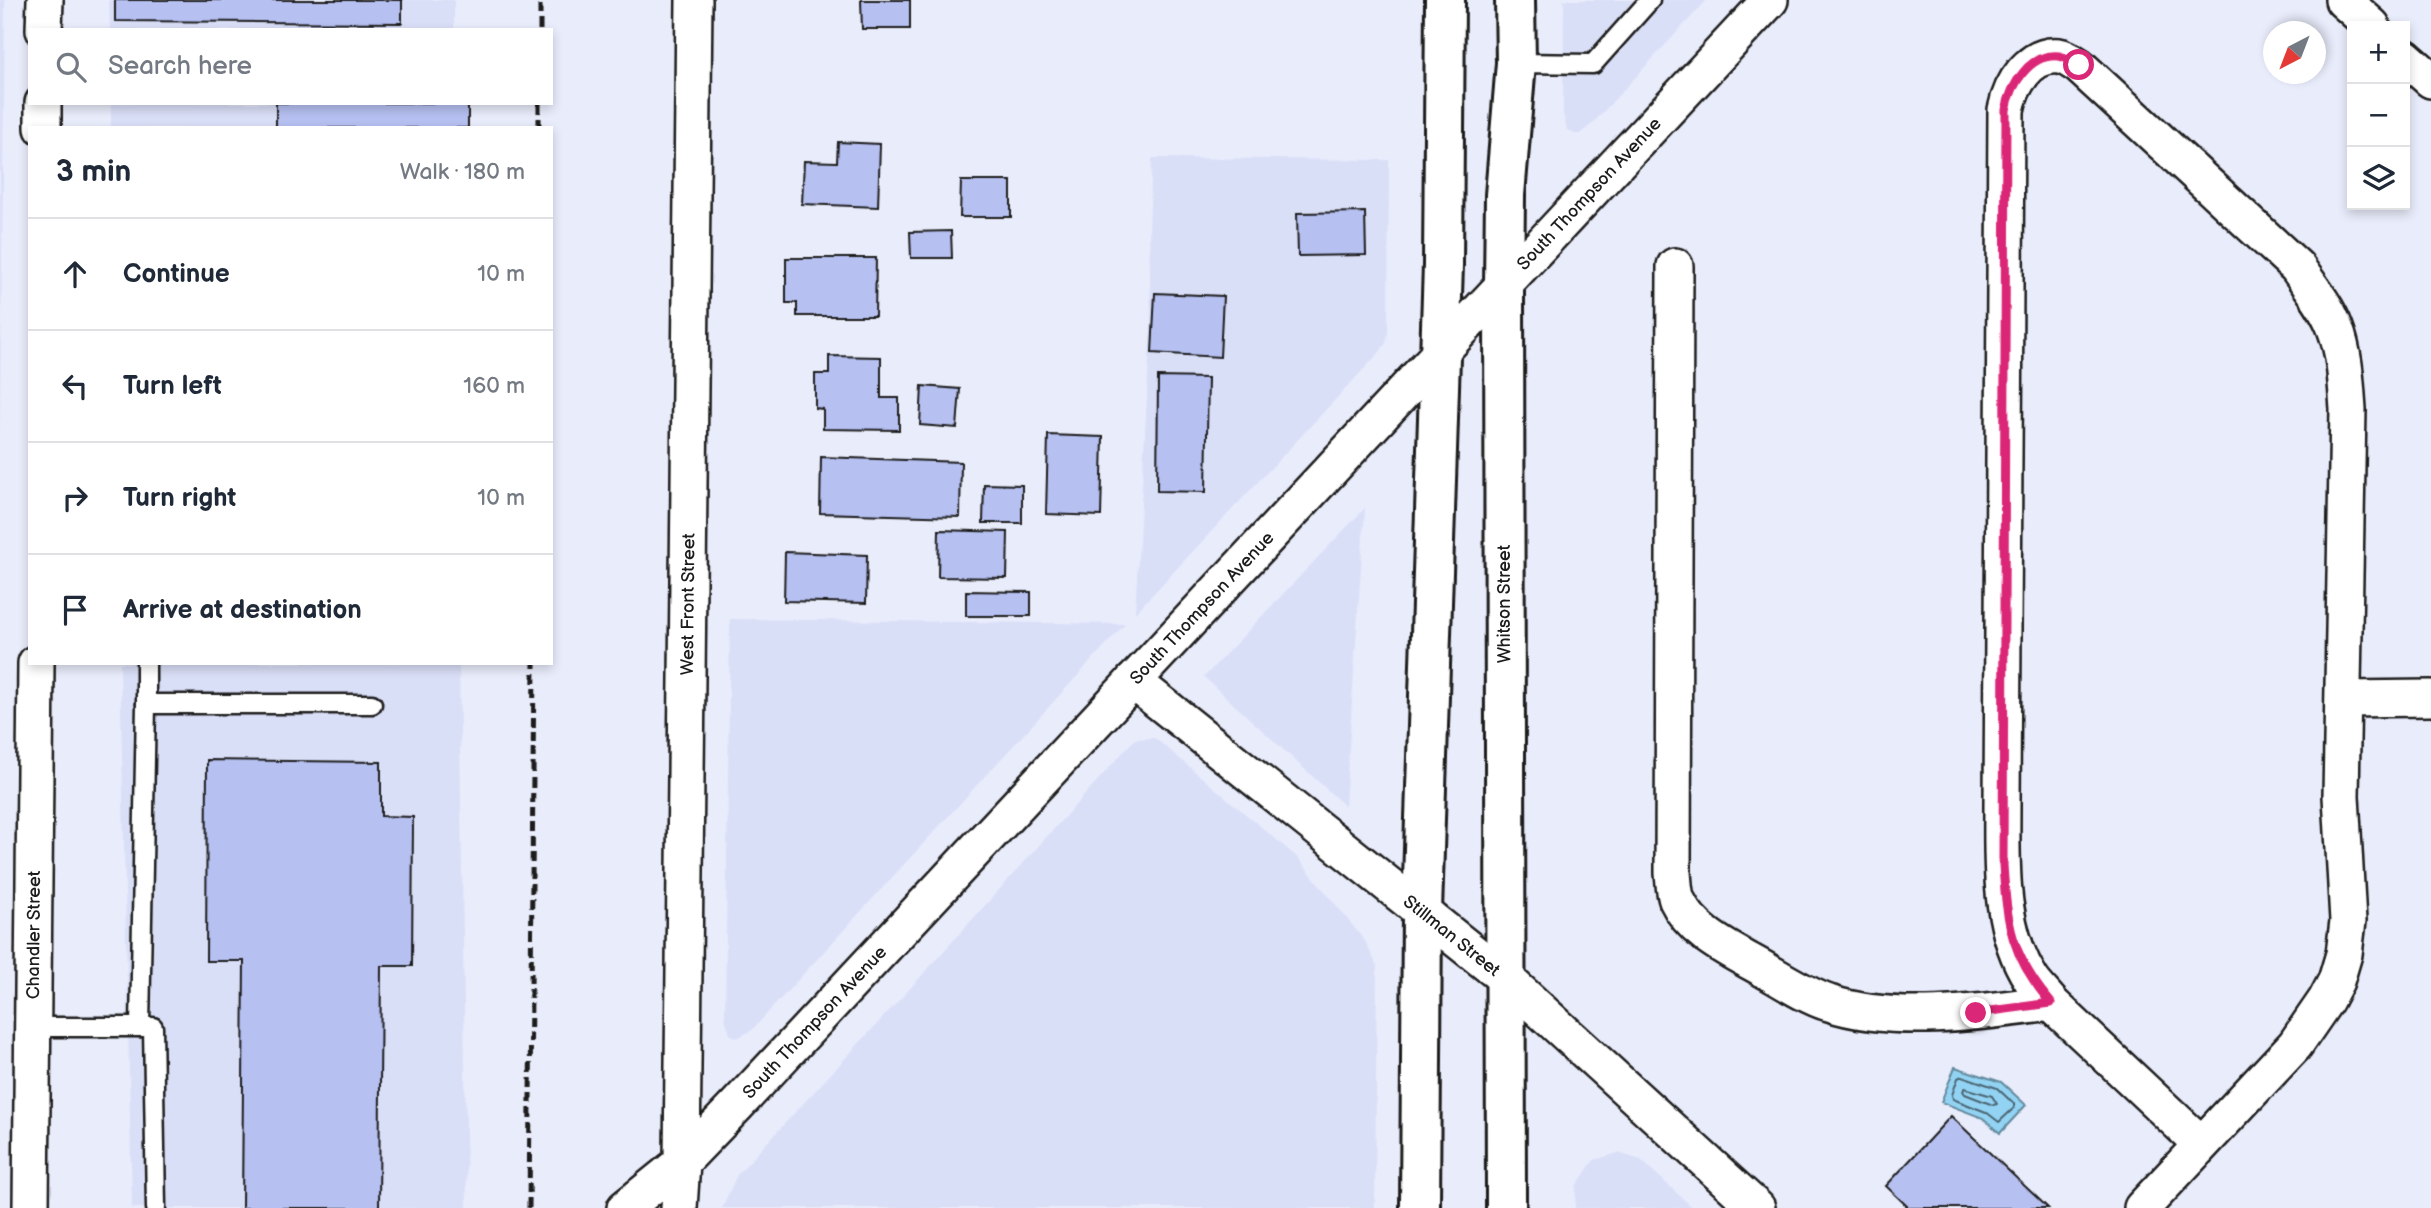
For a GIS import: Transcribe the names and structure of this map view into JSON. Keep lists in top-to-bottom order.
{
  "streets": {
    "main road": ["Whitson Street"],
    "street": [
      "South Thompson Avenue",
      "West Front Street",
      "Chandler Street",
      "Stillman Street"
    ]
  },
  "crossings": [
    ["South Thompson Avenue", "West Front Street"],
    ["South Thompson Avenue", "Whitson Street"],
    ["South Thompson Avenue", "Stillman Street"],
    ["Whitson Street", "Stillman Street"]
  ],
  "north": "bottom left",
  "page": {
    "map_buttons": ["+", "−"],
    "search": "Search here",
    "heading": ["3 min", "Walk · 180 m"],
    "list": [
      ["Continue", "10 m"],
      ["Turn left", "160 m"],
      ["Turn right", "10 m"],
      "Arrive at destination"
    ]
  }
}
